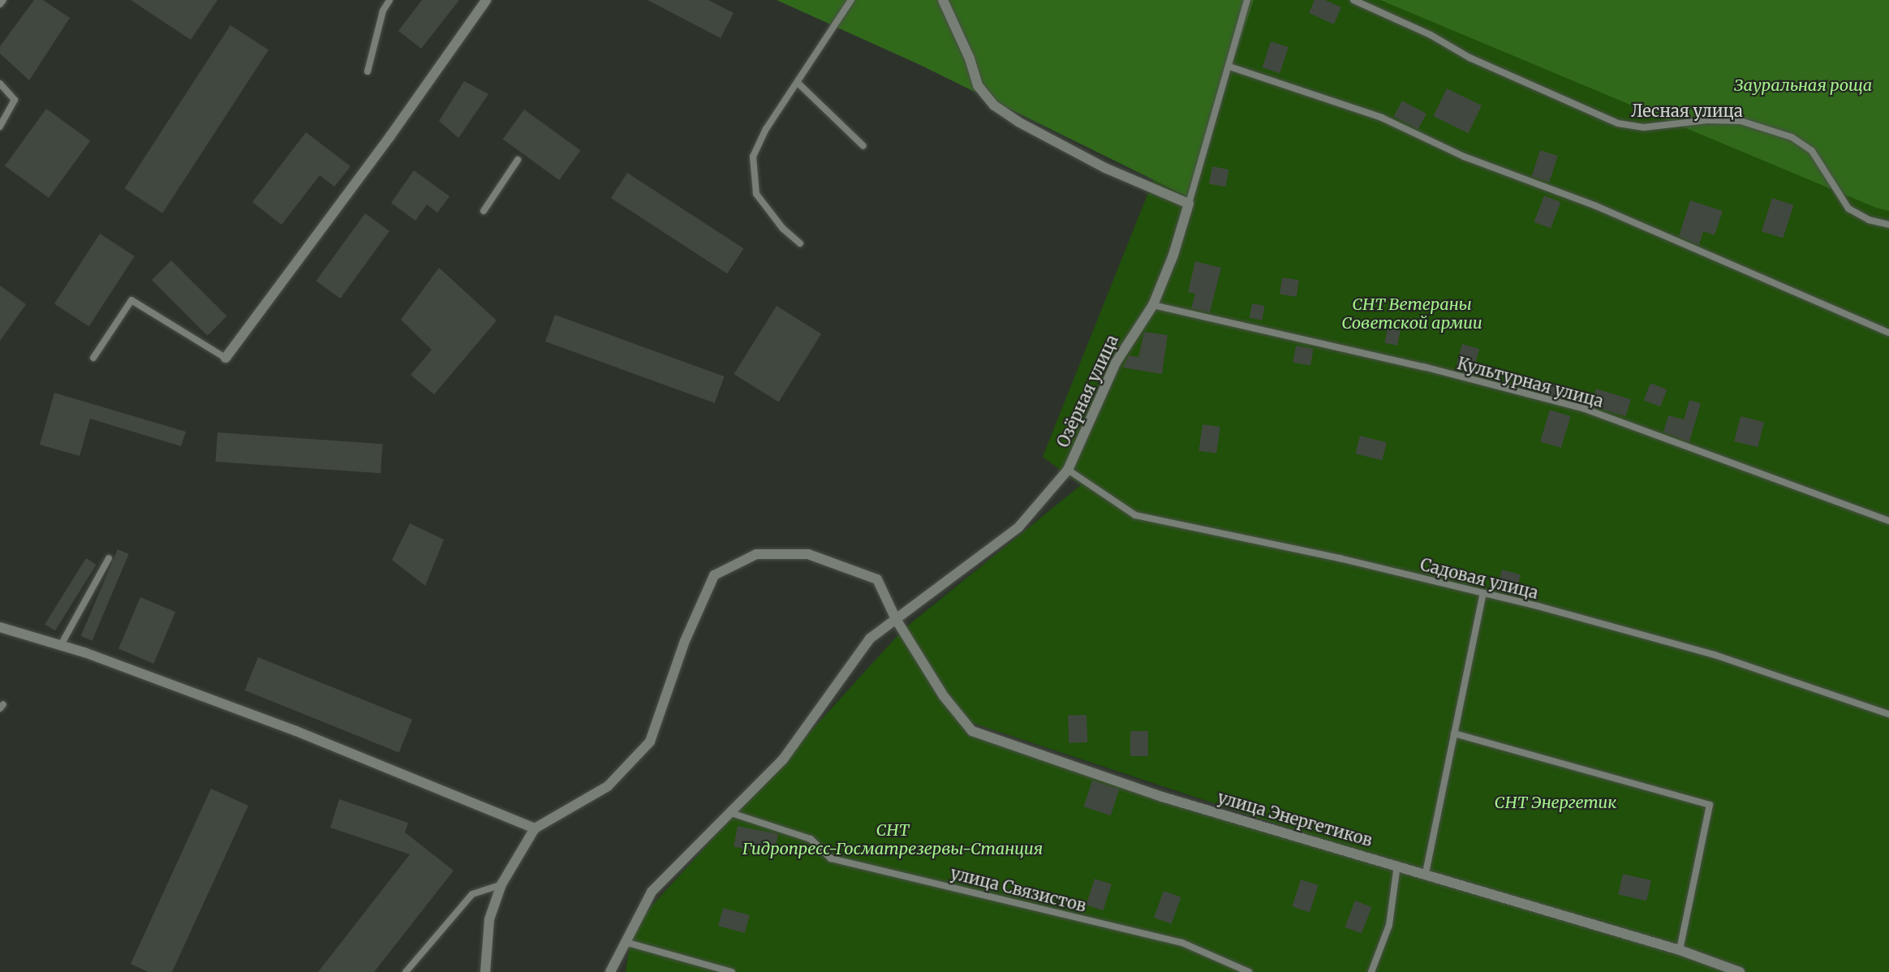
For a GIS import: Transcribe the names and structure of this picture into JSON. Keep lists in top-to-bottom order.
{
  "streets": {
    "street": ["Озёрная улица", "улица Энергетиков"],
    "lane": [
      "Лесная улица",
      "Культурная улица",
      "Садовая улица",
      "улица Связистов"
    ]
  },
  "crossings": [
    ["Культурная улица", "Озёрная улица"],
    ["Озёрная улица", "Садовая улица"],
    ["Озёрная улица", "улица Энергетиков"],
    ["Озёрная улица", "улица Связистов"]
  ],
  "parks": [
    "Зауральная роща",
    "СНТ Ветераны Советской армии",
    "СНТ Энергетик",
    "СНТ Гидропресс-Госматрезервы-Станция"
  ]
}
